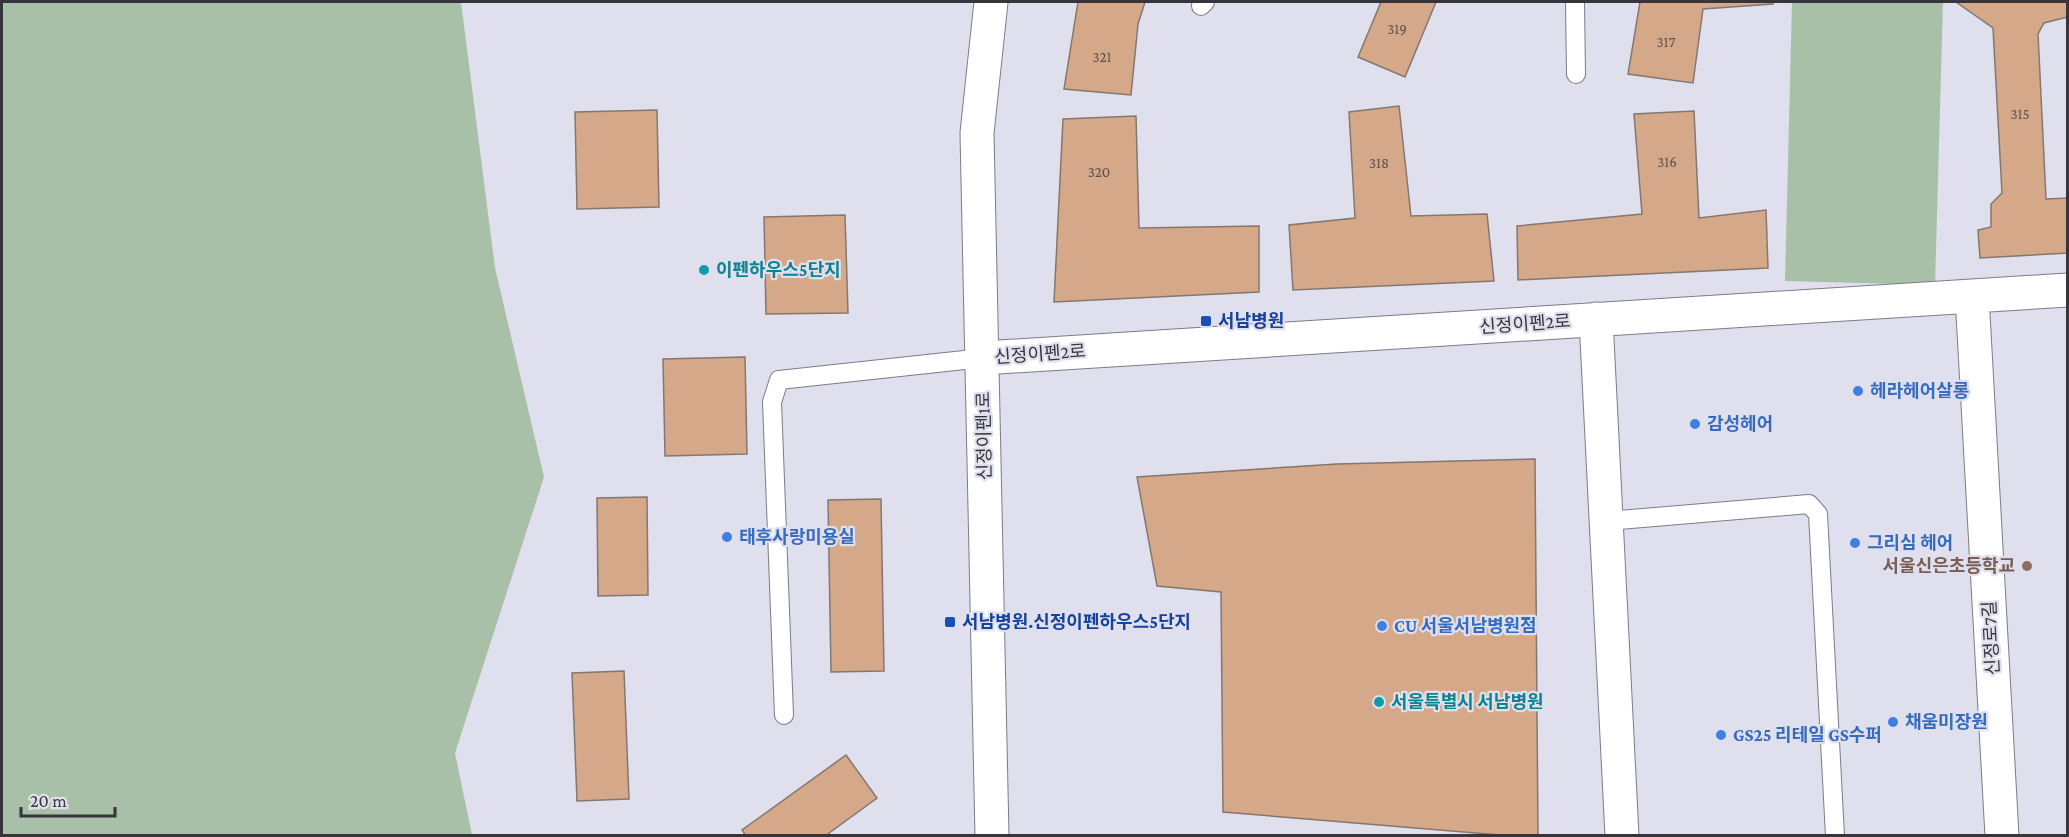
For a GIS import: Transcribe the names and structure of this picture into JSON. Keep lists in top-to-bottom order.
{
  "streets": {
    "street": ["신정이펜2로", "신정이펜1로", "신정로7길"]
  },
  "crossings": [
    ["신정이펜2로", "신정이펜1로"],
    ["신정이펜2로", "신정로7길"]
  ],
  "places": {
    "other": [
      "이펜하우스5단지",
      "헤라헤어살롱",
      "감성헤어",
      "태후사랑미용실",
      "그리심 헤어",
      "서울신은초등학교",
      "CU 서울서남병원점",
      "서울특별시 서남병원",
      "채움미장원",
      "GS25 리테일 GS수퍼"
    ],
    "transit": ["서남병원", "서남병원.신정이펜하우스5단지"]
  },
  "house_numbers": [
    "319",
    "317",
    "321",
    "315",
    "316",
    "318",
    "320"
  ],
  "scale_bar": "20 m"
}
